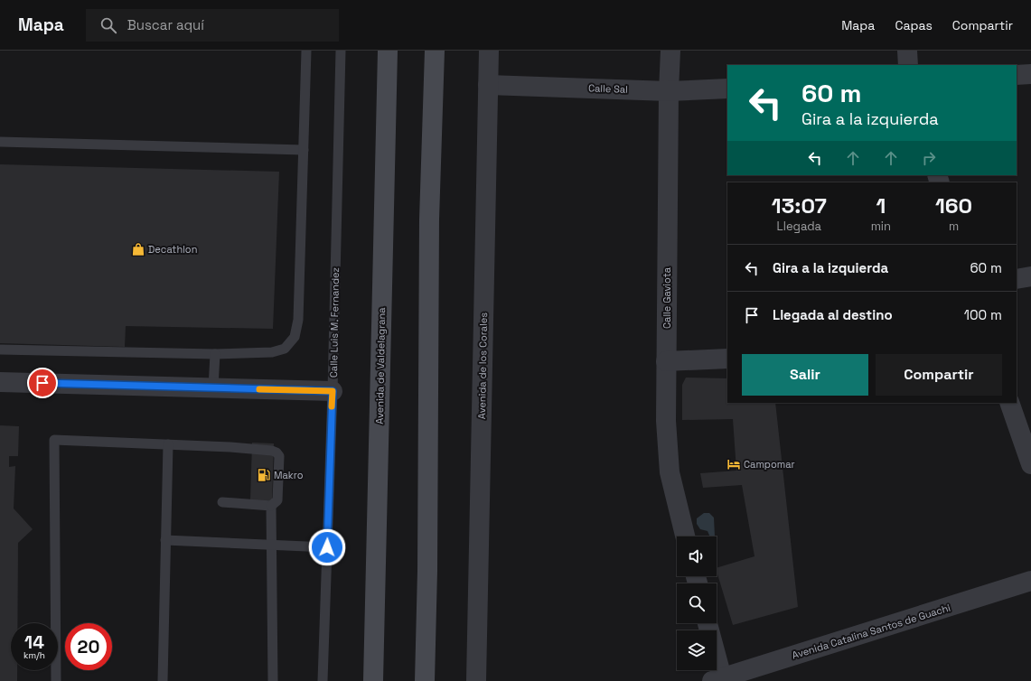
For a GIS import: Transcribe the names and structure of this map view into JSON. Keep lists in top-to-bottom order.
{
  "streets": {
    "main road": ["Avenida de Valdelagrana"],
    "street": [
      "Calle Sal",
      "Calle Gaviota",
      "Avenida de los Corales",
      "Avenida Catalina Santos de Guachi"
    ],
    "lane": ["Calle Luis M. Fernandez"]
  },
  "crossings": [
    ["Calle Sal", "Calle Gaviota"],
    ["Calle Sal", "Avenida de los Corales"]
  ],
  "places": {
    "shop": ["Decathlon"],
    "hotel": ["Campomar"],
    "fuel station": ["Makro"]
  },
  "page": {
    "header": "Mapa",
    "search": "Buscar aquí",
    "nav": ["Mapa", "Capas", "Compartir"],
    "turn": ["60 m", "Gira a la izquierda"],
    "eta": [
      "13:07",
      "Llegada",
      "1",
      "min",
      "160",
      "m"
    ],
    "list": [
      {
        "name": "Gira a la izquierda",
        "value": "60 m"
      },
      {
        "name": "Llegada al destino",
        "value": "100 m"
      }
    ],
    "buttons": ["Salir", "Compartir"],
    "speed": "14 km/h",
    "limit": "20"
  }
}
